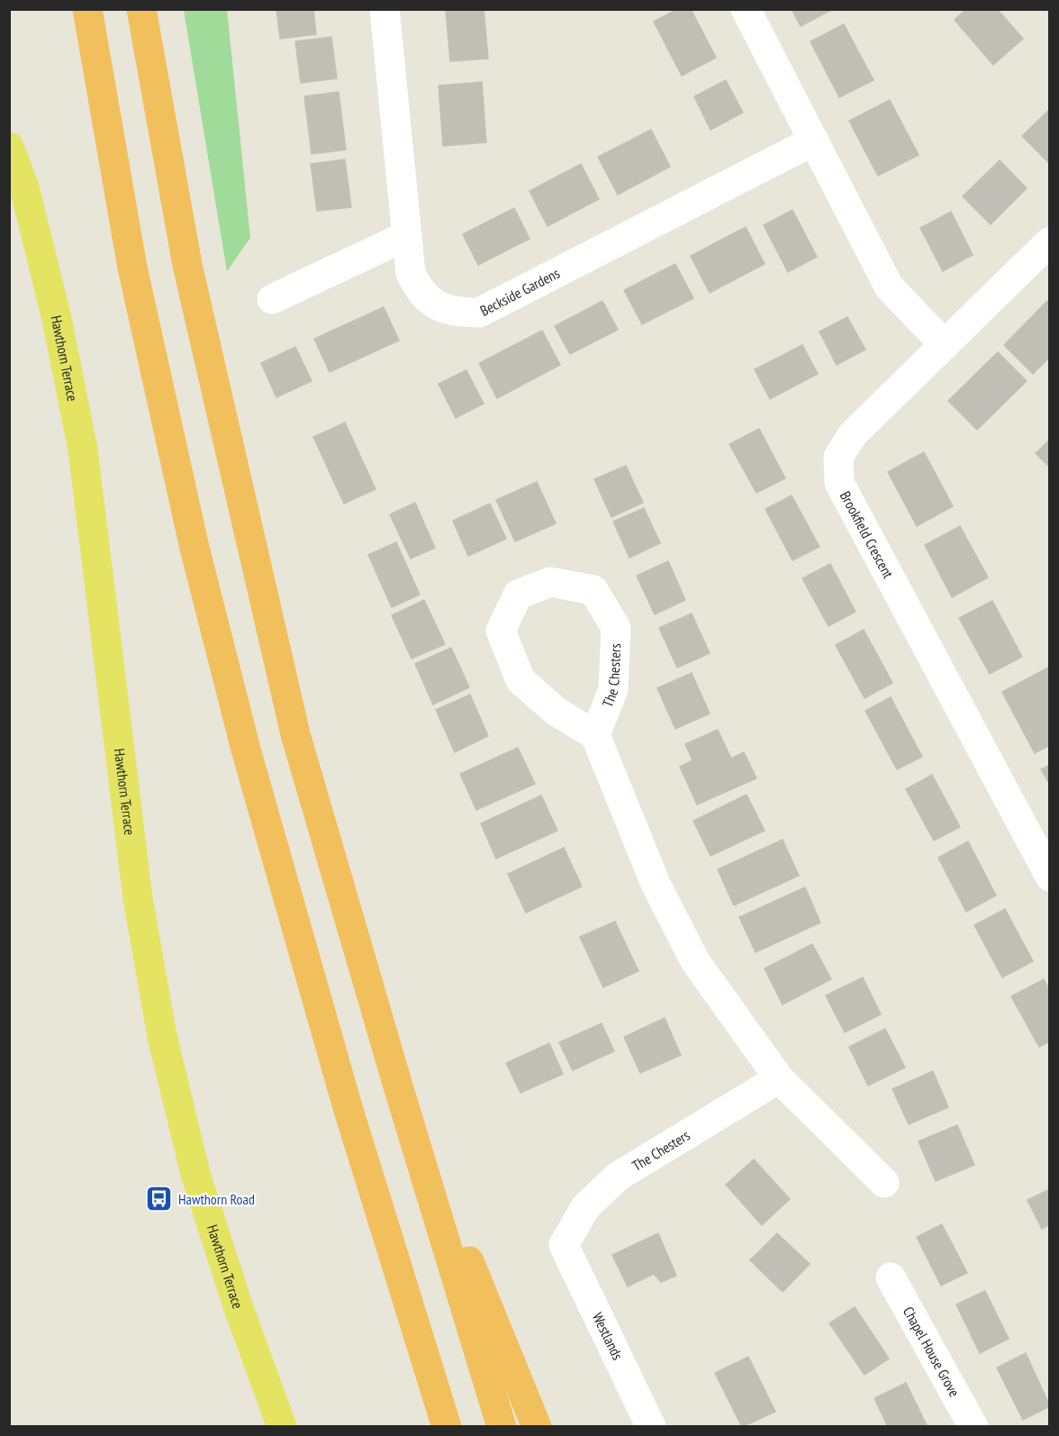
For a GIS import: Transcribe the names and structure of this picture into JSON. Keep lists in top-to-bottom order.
{
  "streets": {
    "main road": ["Hawthorn Terrace"],
    "street": [
      "Beckside Gardens",
      "Brookfield Crescent",
      "The Chesters",
      "Westlands",
      "Chapel House Grove"
    ]
  },
  "crossings": [
    ["The Chesters", "Westlands"]
  ],
  "places": {
    "bus stop": ["Hawthorn Road"]
  }
}
